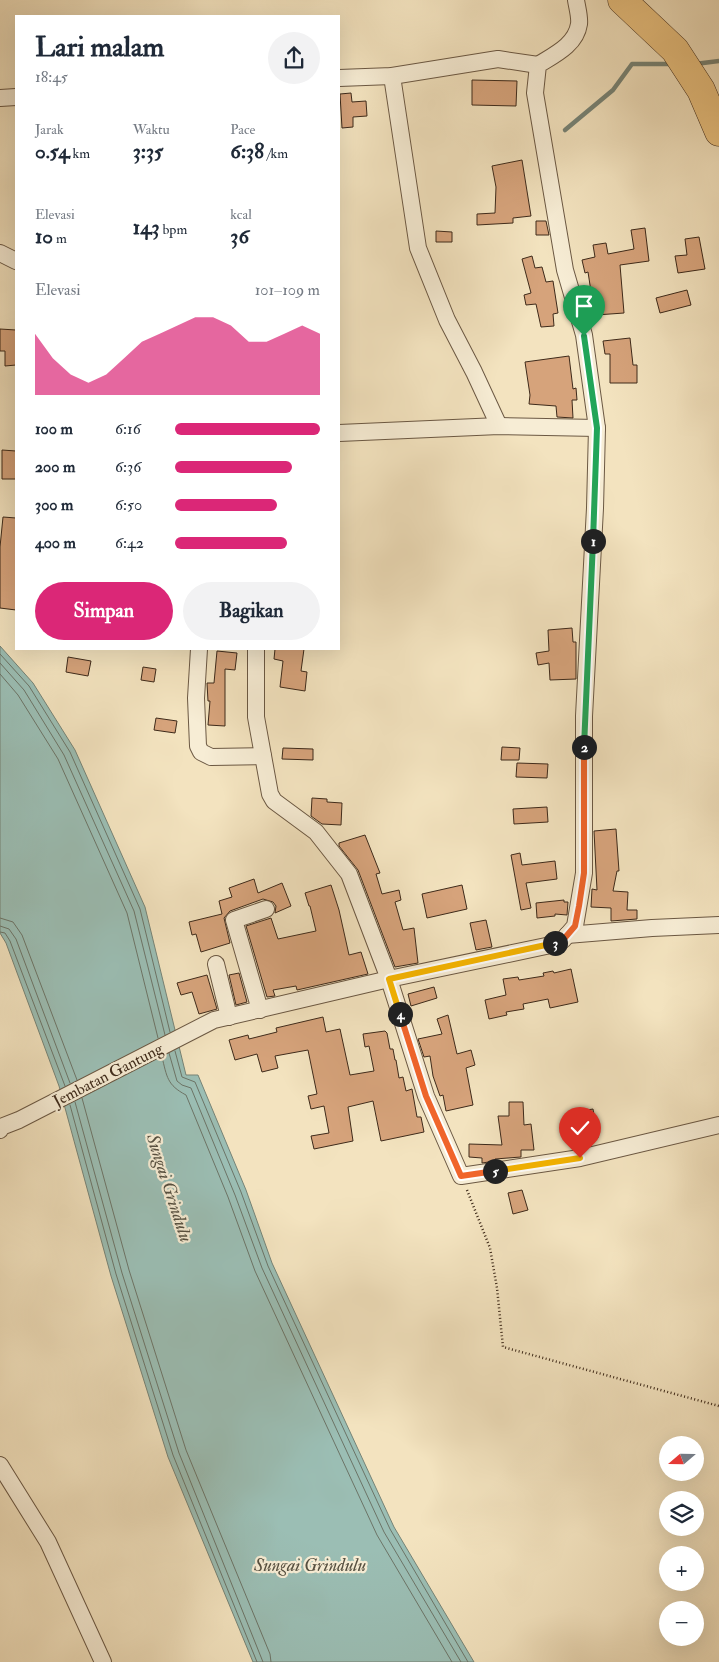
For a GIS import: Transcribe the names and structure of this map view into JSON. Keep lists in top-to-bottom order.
{
  "streets": {
    "street": ["Jembatan Gantung"]
  },
  "water": ["Sungai Grindulu"],
  "north": "left",
  "page": {
    "heading": ["Lari malam", "18:45"],
    "stats": [
      ["Jarak", "0.54 km"],
      ["Waktu", "3:35"],
      ["Pace", "6:38 /km"],
      ["Elevasi", "10 m"],
      ["143 bpm"],
      ["kcal", "36"]
    ],
    "chart": ["Elevasi", "101–109 m"],
    "list": [
      {
        "name": "100 m",
        "note": "6:16"
      },
      {
        "name": "200 m",
        "note": "6:36"
      },
      {
        "name": "300 m",
        "note": "6:50"
      },
      {
        "name": "400 m",
        "note": "6:42"
      }
    ],
    "pins": [
      "1",
      "2",
      "3",
      "4",
      "5"
    ],
    "buttons": ["Simpan", "Bagikan"],
    "map_buttons": ["+", "−"]
  }
}
